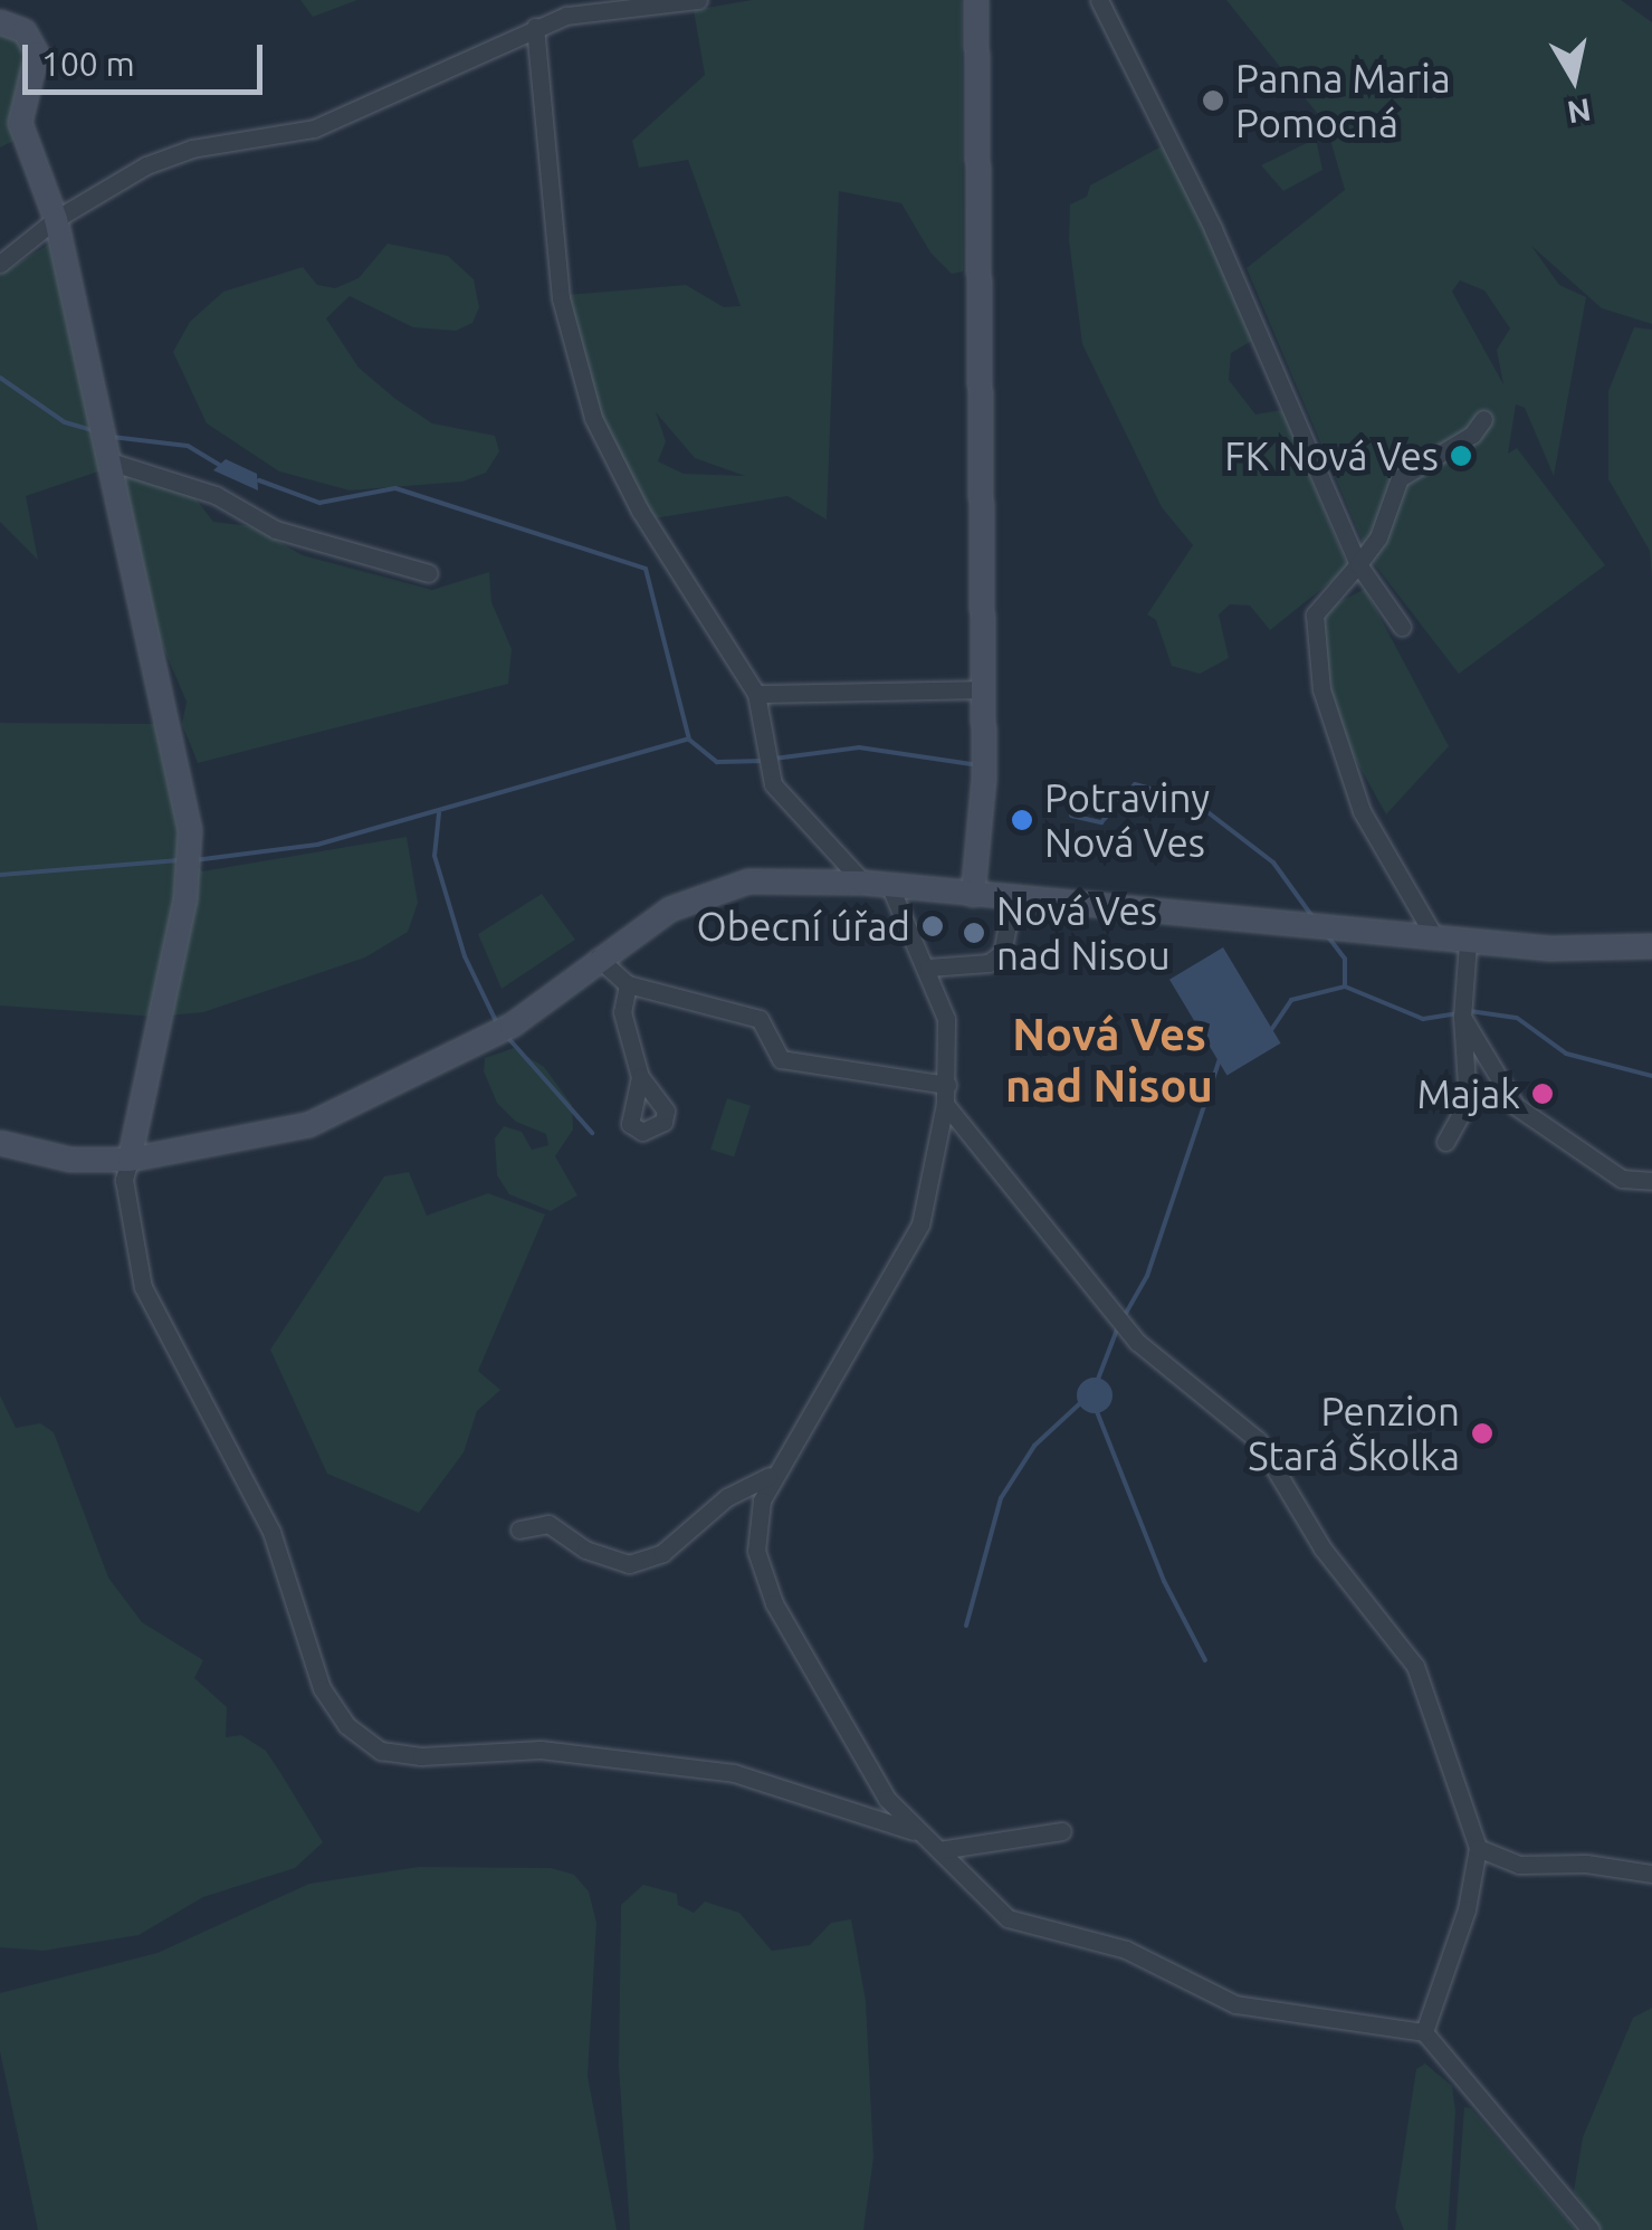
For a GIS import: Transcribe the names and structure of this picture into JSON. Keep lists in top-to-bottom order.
{
  "districts": ["Nová Ves nad Nisou"],
  "places": [
    "Panna Maria Pomocná",
    "FK Nová Ves",
    "Potraviny Nová Ves",
    "Obecní úřad",
    "Nová Ves nad Nisou",
    "Majak",
    "Penzion Stará Školka"
  ],
  "scale_bar": "100 m",
  "north": "bottom"
}
